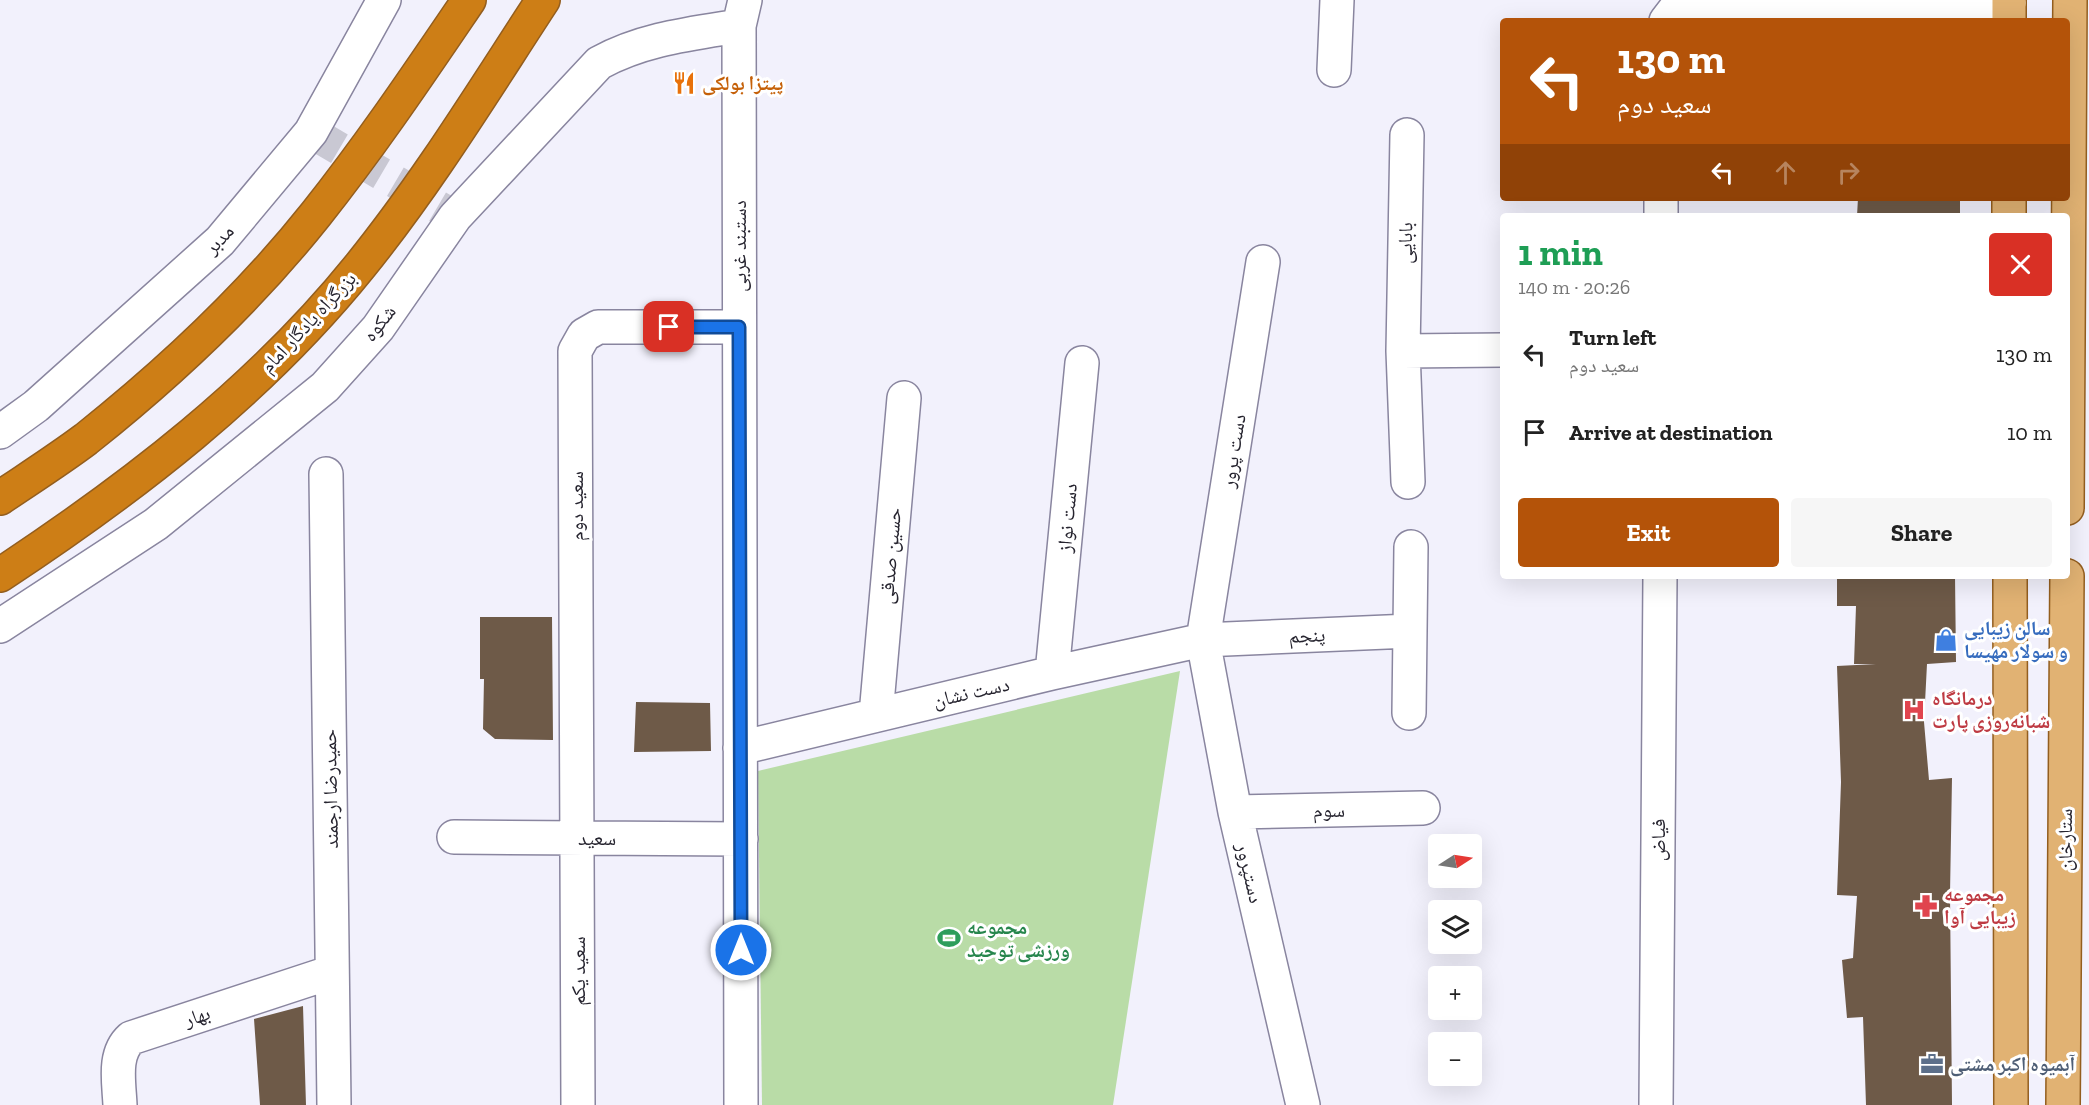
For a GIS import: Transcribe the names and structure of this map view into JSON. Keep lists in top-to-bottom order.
{
  "streets": {
    "highway": ["بزرگراه یادگار امام"],
    "main road": ["ستارخان"],
    "street": [
      "مدبر",
      "بابایی",
      "دستبند غربی",
      "شکوه",
      "دست پرور",
      "سعید دوم",
      "دست نواز",
      "حسین صدقی",
      "پنجم",
      "دست نشان",
      "حمیدرضا ارجمند",
      "سوم",
      "سعید",
      "فیاض",
      "دستپرور",
      "سعید یکم",
      "بهار"
    ]
  },
  "crossings": [
    ["دستبند غربی", "شکوه"],
    ["دستبند غربی", "سعید دوم"],
    ["دستبند غربی", "دست نشان"],
    ["دستبند غربی", "سعید"],
    ["دست پرور", "پنجم"],
    ["دست پرور", "دست نشان"],
    ["دست پرور", "دستپرور"],
    ["سعید دوم", "سعید"],
    ["سعید دوم", "سعید یکم"],
    ["دست نواز", "دست نشان"],
    ["حسین صدقی", "دست نشان"],
    ["پنجم", "دست نشان"],
    ["پنجم", "دستپرور"],
    ["دست نشان", "دستپرور"],
    ["حمیدرضا ارجمند", "بهار"],
    ["سوم", "دستپرور"],
    ["سعید", "سعید یکم"]
  ],
  "places": {
    "restaurant": ["پیتزا بولکی"],
    "shop": ["سالن زیبایی و سولار مهیسا"],
    "hospital": ["درمانگاه شبانه‌روزی پارت"],
    "pharmacy": ["مجموعه زیبایی آوا"],
    "sports": ["مجموعه ورزشی توحید"],
    "office": ["آبمیوه اکبر مشتی"]
  },
  "north": "right",
  "page": {
    "turn": ["130 m", "سعید دوم"],
    "heading": ["1 min", "140 m · 20:26"],
    "list": [
      {
        "name": "Turn left",
        "note": "سعید دوم",
        "value": "130 m"
      },
      {
        "name": "Arrive at destination",
        "value": "10 m"
      }
    ],
    "buttons": ["Exit", "Share"],
    "map_buttons": ["+", "−"]
  }
}
